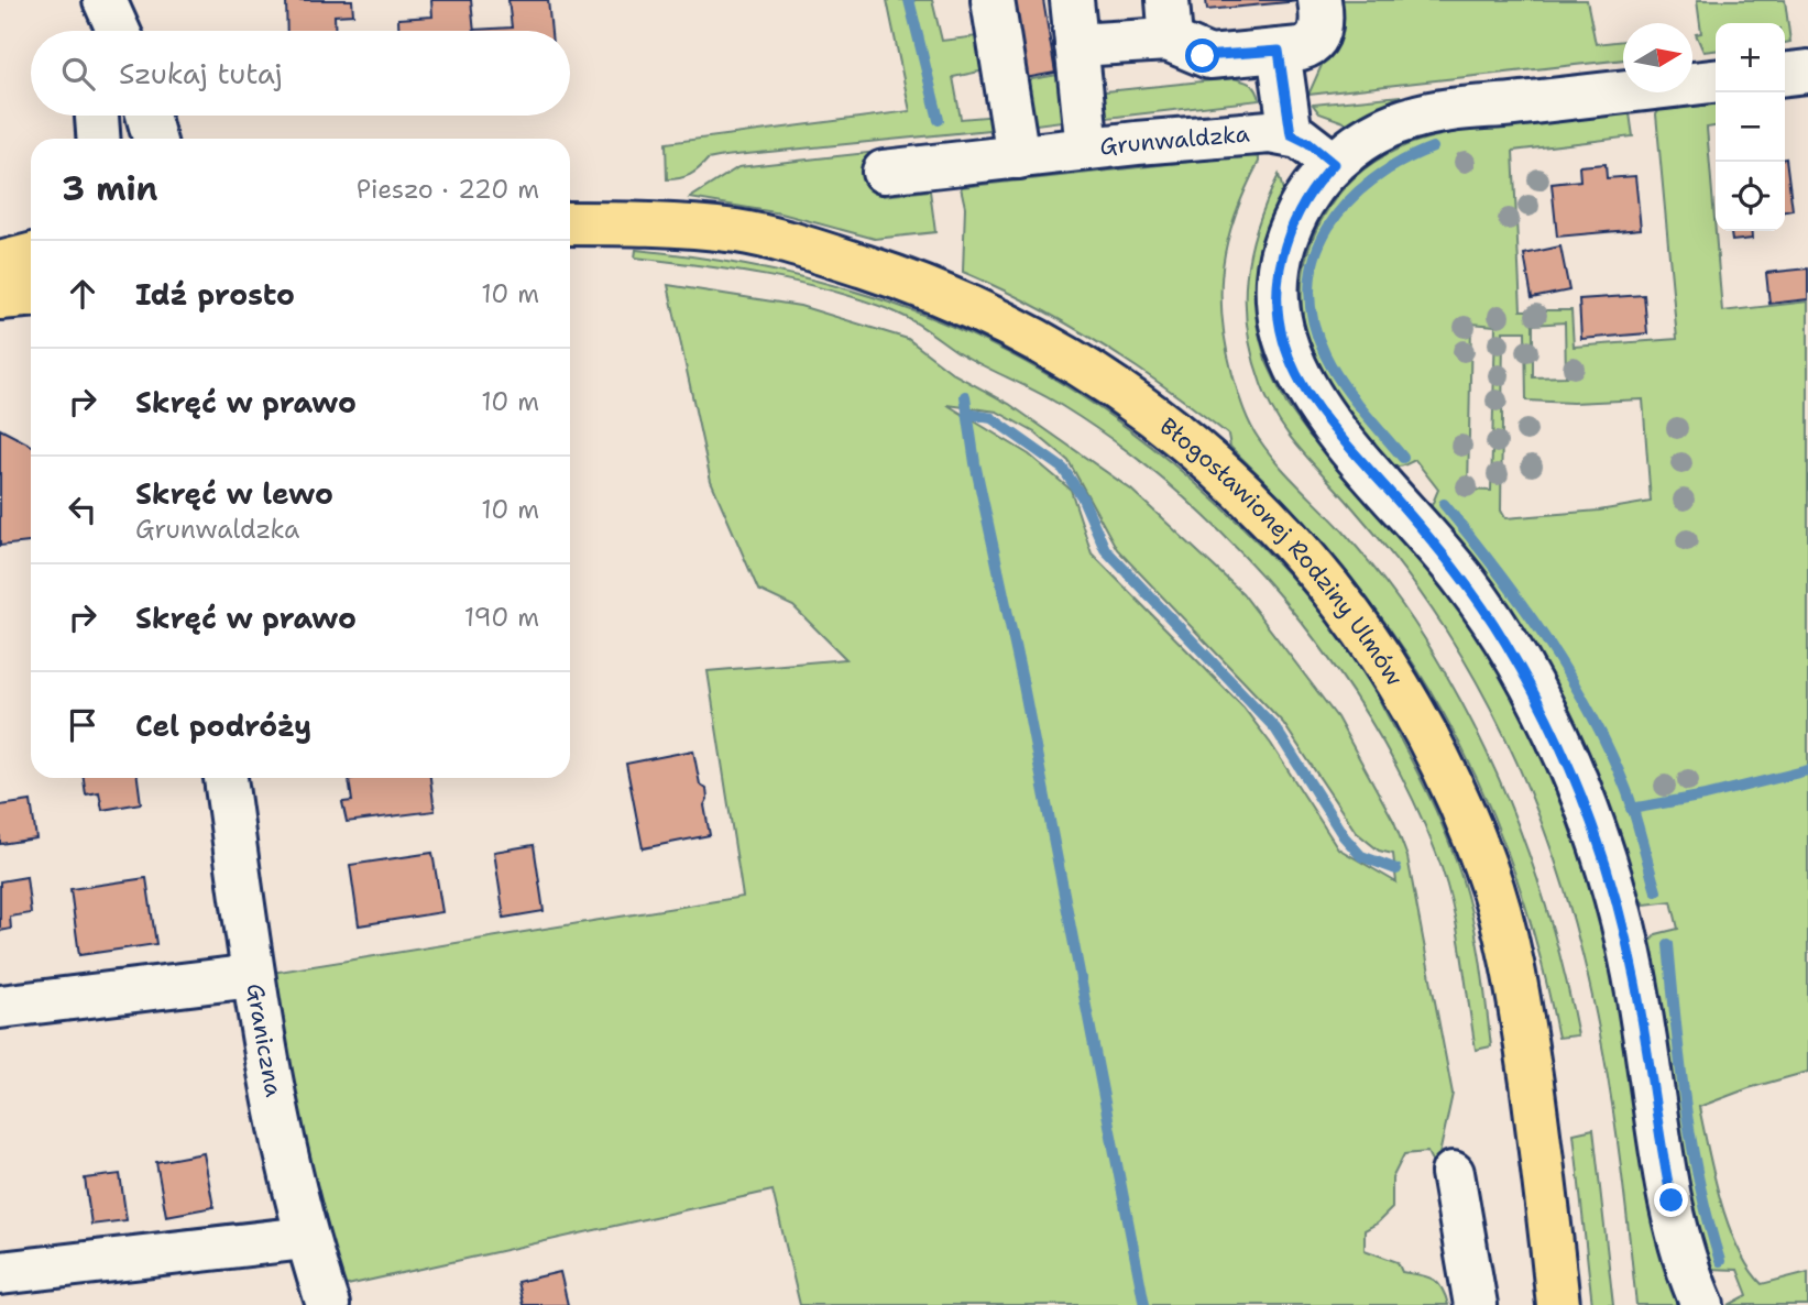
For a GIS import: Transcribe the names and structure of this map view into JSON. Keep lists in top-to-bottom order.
{
  "streets": {
    "main road": ["Błogosławionej Rodziny Ulmów"],
    "street": ["Grunwaldzka", "Graniczna"]
  },
  "north": "right",
  "page": {
    "map_buttons": ["+", "−"],
    "search": "Szukaj tutaj",
    "heading": ["3 min", "Pieszo · 220 m"],
    "list": [
      ["Idź prosto", "10 m"],
      ["Skręć w prawo", "10 m"],
      ["Skręć w lewo", "Grunwaldzka", "10 m"],
      ["Skręć w prawo", "190 m"],
      "Cel podróży"
    ]
  }
}
